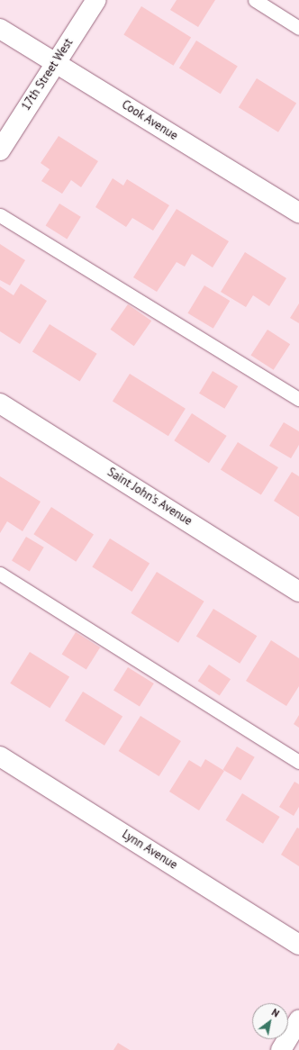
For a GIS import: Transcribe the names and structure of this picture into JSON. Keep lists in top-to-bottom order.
{
  "streets": {
    "street": [
      "17th Street West",
      "Cook Avenue",
      "Saint John's Avenue",
      "Lynn Avenue"
    ]
  },
  "crossings": [
    ["17th Street West", "Cook Avenue"]
  ],
  "north": "top right"
}
